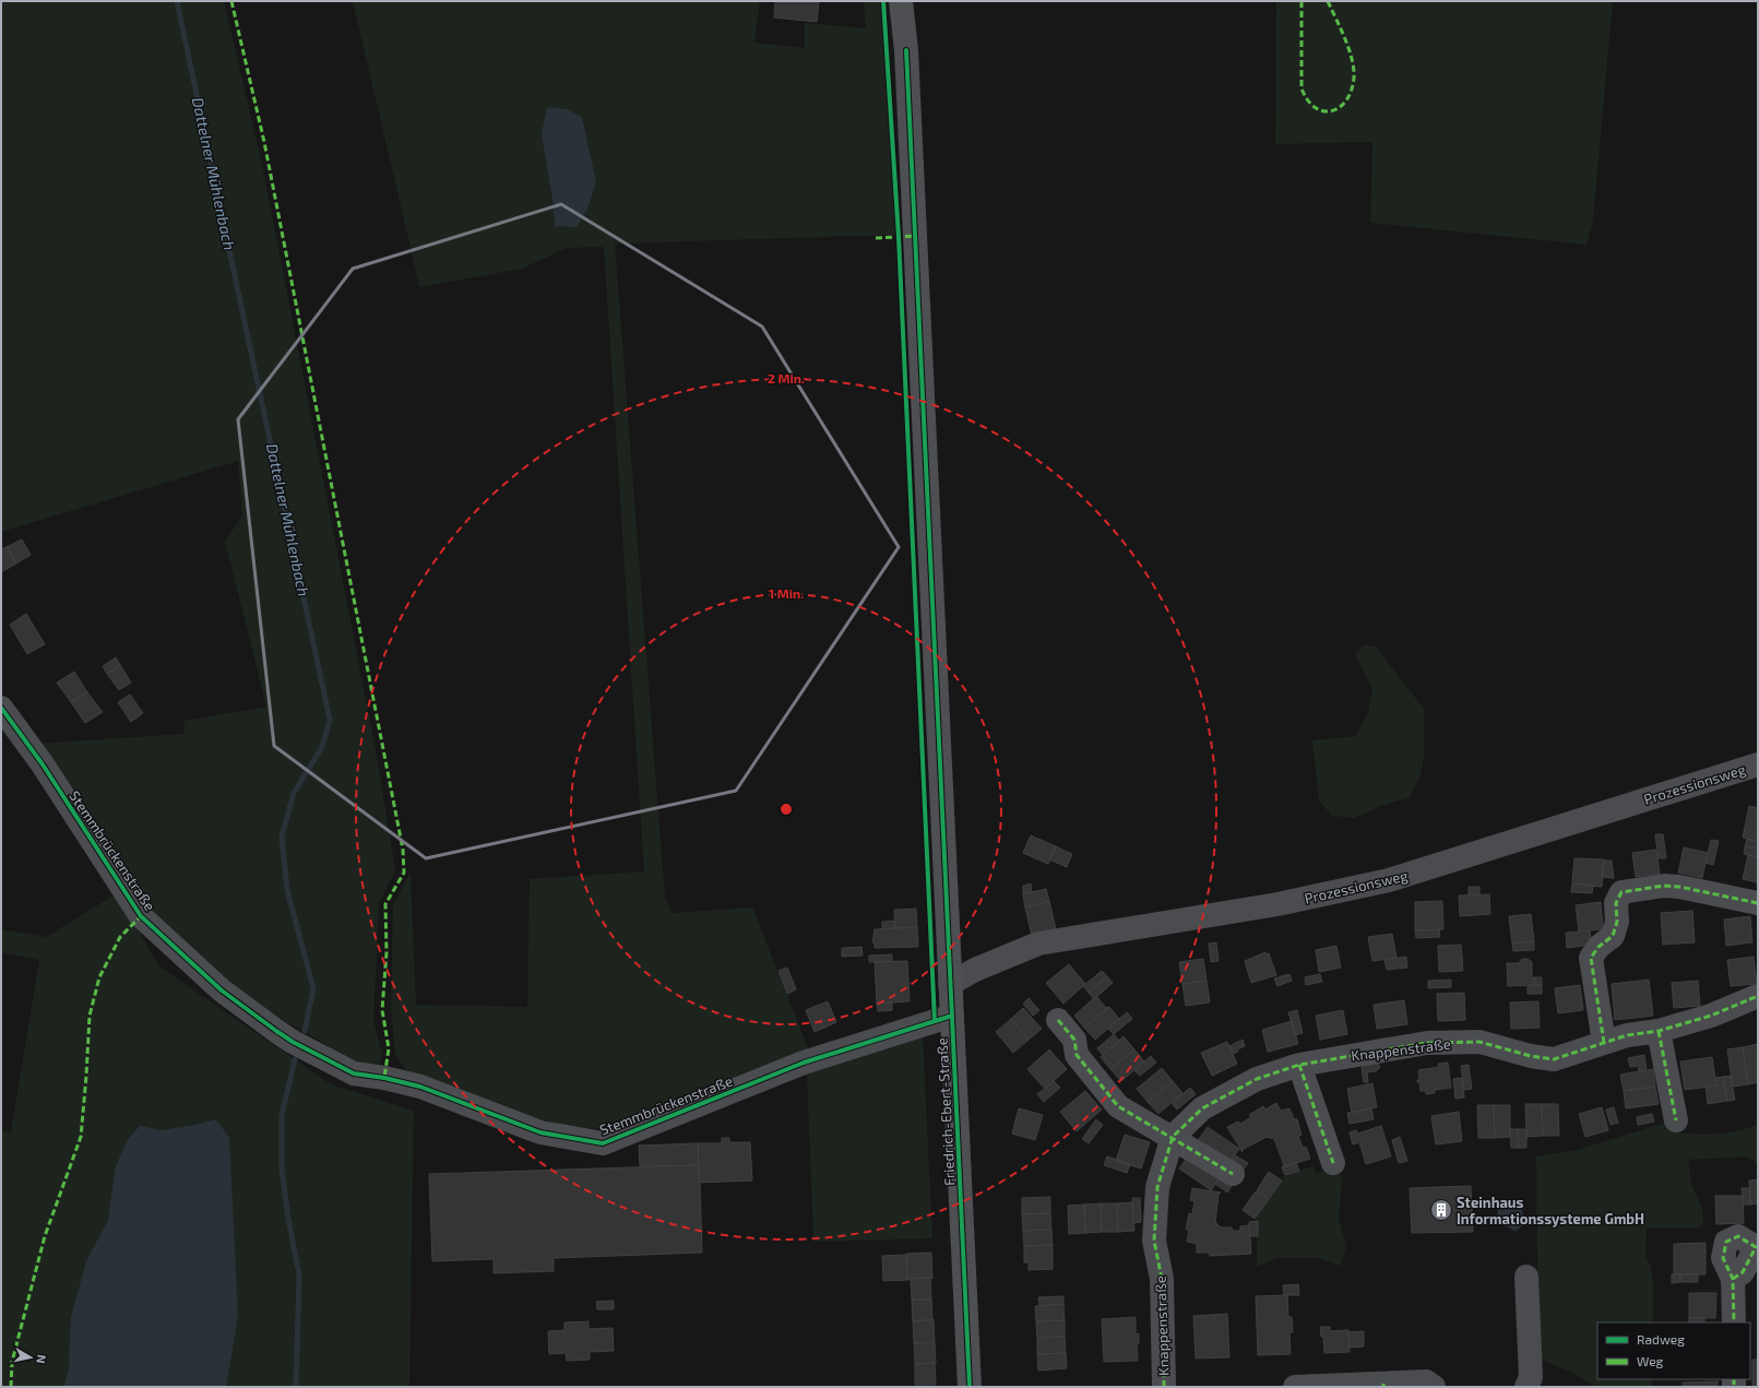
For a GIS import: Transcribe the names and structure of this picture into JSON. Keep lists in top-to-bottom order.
{
  "streets": {
    "main road": ["Friedrich-Ebert-Straße"],
    "street": ["Prozessionsweg", "Stemmbrückenstraße", "Knappenstraße"]
  },
  "crossings": [
    ["Prozessionsweg", "Friedrich-Ebert-Straße"],
    ["Stemmbrückenstraße", "Friedrich-Ebert-Straße"]
  ],
  "water": ["Dattelner Mühlenbach"],
  "places": {
    "building": ["Steinhaus Informationssysteme GmbH"]
  },
  "legend": ["Radweg", "Weg"],
  "north": "right",
  "rings": ["2 Min.", "1 Min."]
}
